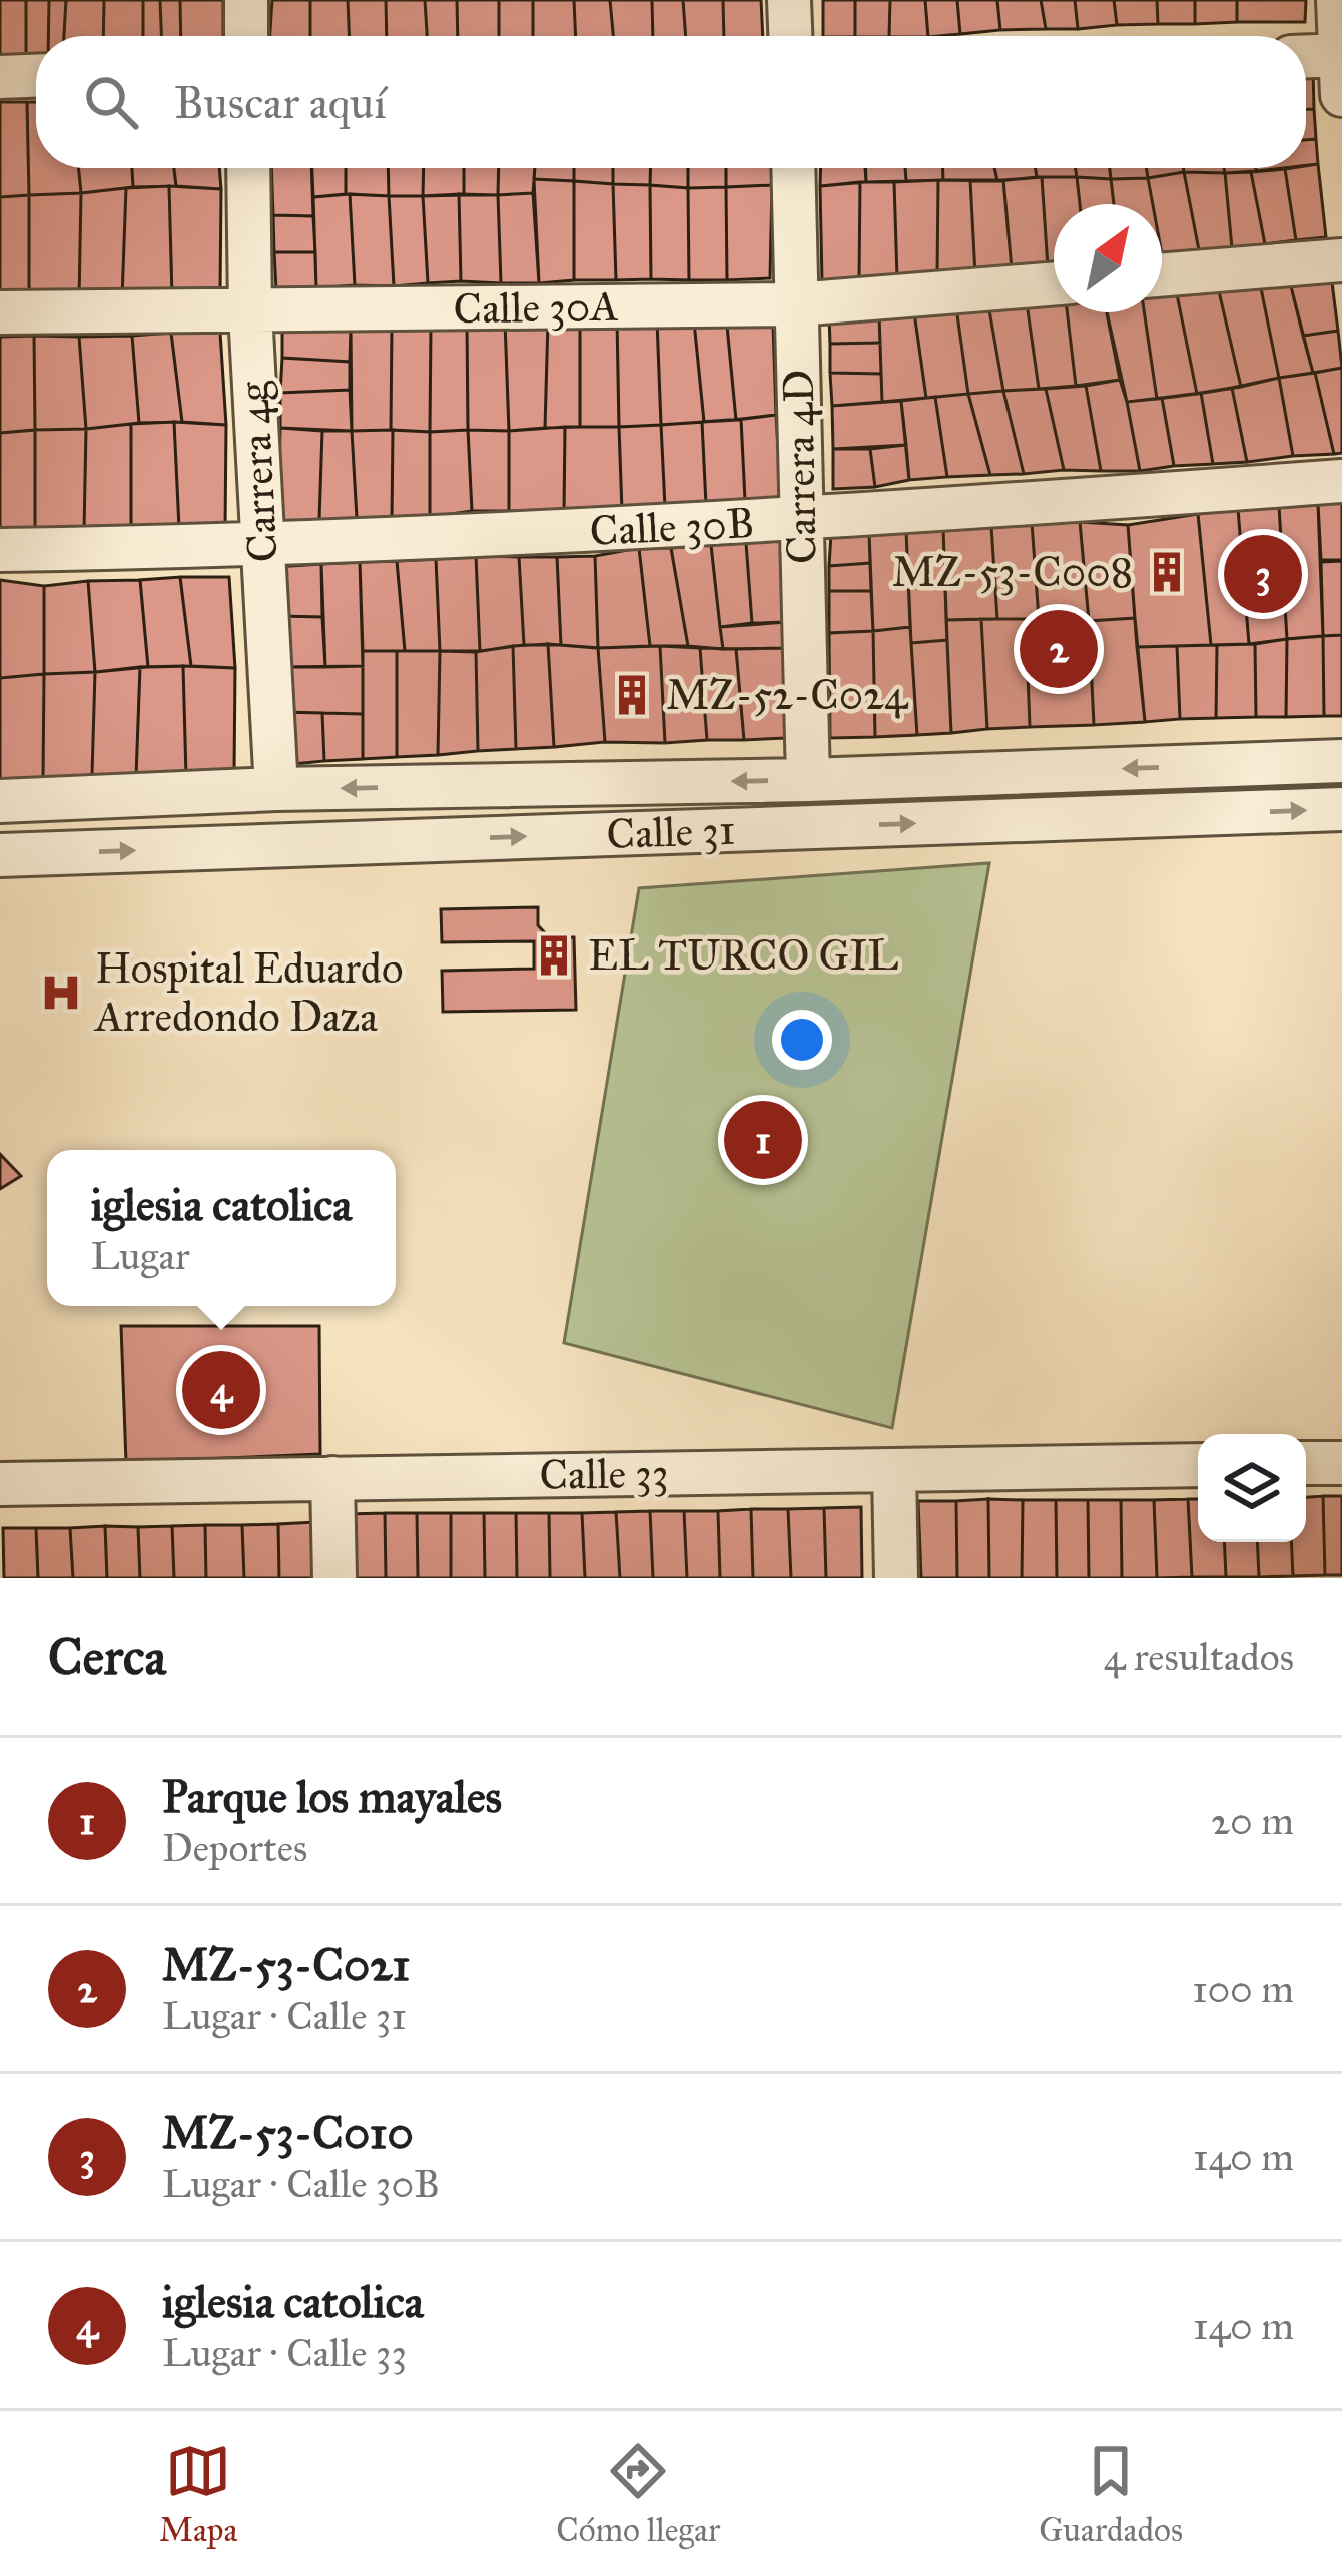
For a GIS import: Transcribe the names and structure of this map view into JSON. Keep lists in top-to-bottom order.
{
  "streets": {
    "street": [
      "Calle 30A",
      "Carrera 4D",
      "Carrera 4g",
      "Calle 30B",
      "Calle 31",
      "Calle 33"
    ]
  },
  "crossings": [
    ["Calle 30A", "Carrera 4D"],
    ["Calle 30A", "Carrera 4g"],
    ["Carrera 4D", "Calle 30B"],
    ["Carrera 4D", "Calle 31"],
    ["Carrera 4g", "Calle 30B"],
    ["Carrera 4g", "Calle 31"]
  ],
  "places": {
    "building": ["MZ-53-C008", "MZ-52-C024", "EL TURCO GIL"],
    "hospital": ["Hospital Eduardo Arredondo Daza"]
  },
  "north": "top right",
  "page": {
    "search": "Buscar aquí",
    "pins": [
      "3",
      "2",
      "1",
      "4"
    ],
    "popup": ["iglesia catolica", "Lugar"],
    "heading": ["Cerca", "4 resultados"],
    "list": [
      {
        "mark": "1",
        "name": "Parque los mayales",
        "note": "Deportes",
        "value": "20 m"
      },
      {
        "mark": "2",
        "name": "MZ-53-C021",
        "note": "Lugar · Calle 31",
        "value": "100 m"
      },
      {
        "mark": "3",
        "name": "MZ-53-C010",
        "note": "Lugar · Calle 30B",
        "value": "140 m"
      },
      {
        "mark": "4",
        "name": "iglesia catolica",
        "note": "Lugar · Calle 33",
        "value": "140 m"
      }
    ],
    "nav": ["Mapa", "Cómo llegar", "Guardados"]
  }
}
